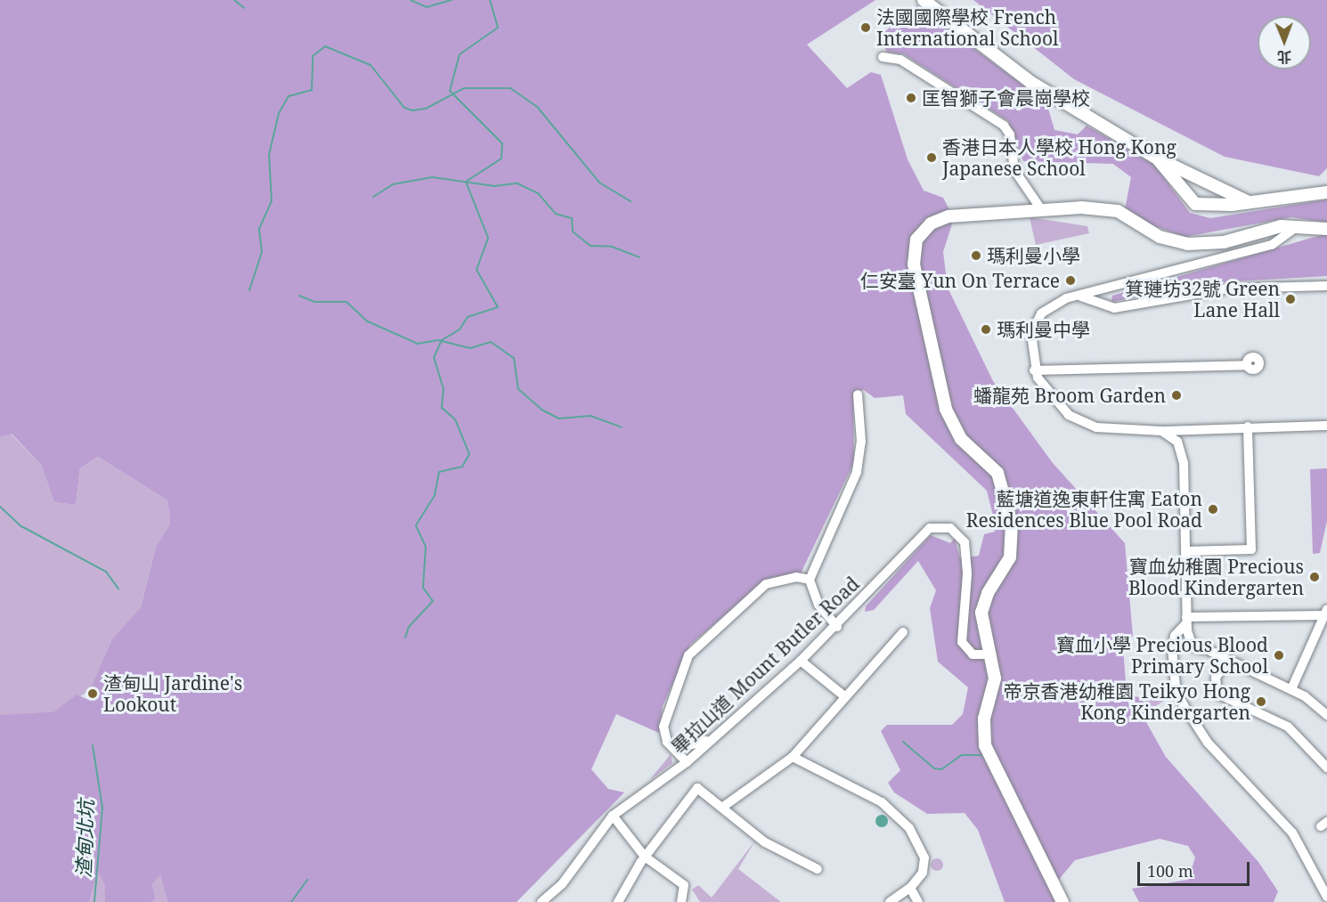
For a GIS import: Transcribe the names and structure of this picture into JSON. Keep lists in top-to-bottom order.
{
  "streets": {
    "street": ["畢拉山道 Mount Butler Road"]
  },
  "water": ["渣甸北坑"],
  "places": [
    "法國國際學校 French International School",
    "匡智獅子會晨崗學校",
    "香港日本人學校 Hong Kong Japanese School",
    "瑪利曼小學",
    "仁安臺 Yun On Terrace",
    "箕璉坊32號 Green Lane Hall",
    "瑪利曼中學",
    "蟠龍苑 Broom Garden",
    "藍塘道逸東軒住寓 Eaton Residences Blue Pool Road",
    "寶血幼稚園 Precious Blood Kindergarten",
    "寶血小學 Precious Blood Primary School",
    "渣甸山 Jardine's Lookout",
    "帝京香港幼稚園 Teikyo Hong Kong Kindergarten"
  ],
  "scale_bar": "100 m",
  "north": "bottom"
}
